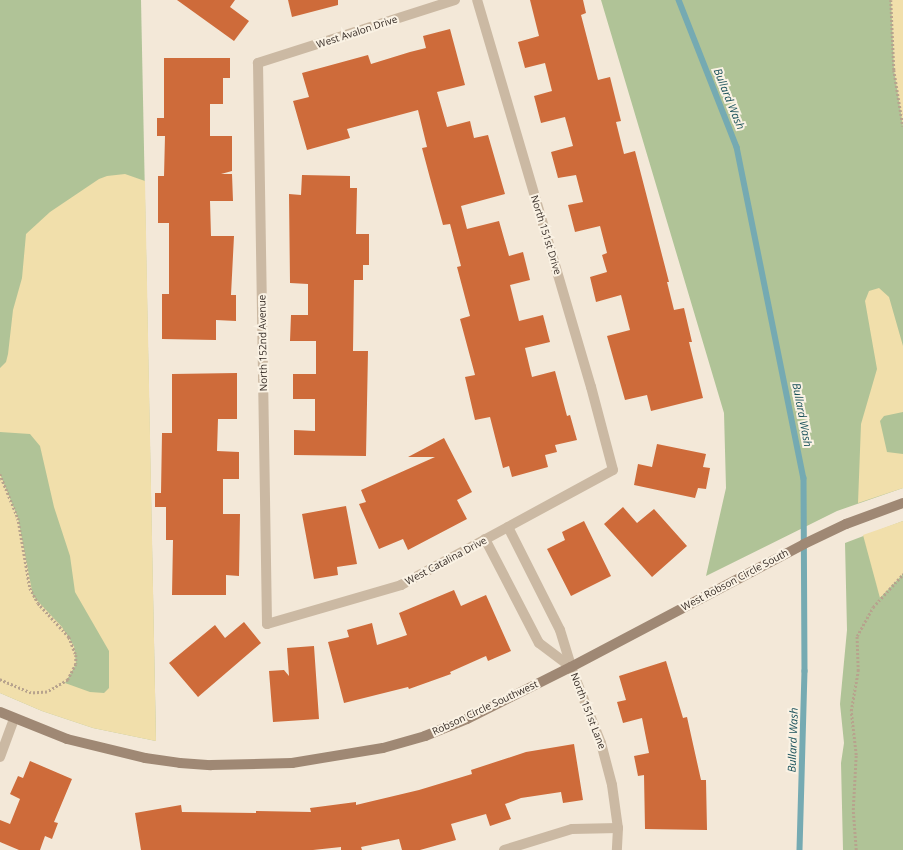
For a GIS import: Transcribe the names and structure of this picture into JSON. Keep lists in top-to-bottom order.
{
  "streets": {
    "street": [
      "West Avalon Drive",
      "North 151st Drive",
      "North 152nd Avenue",
      "West Catalina Drive",
      "West Robson Circle South",
      "Robson Circle Southwest",
      "North 151st Lane"
    ]
  },
  "crossings": [
    ["West Avalon Drive", "North 152nd Avenue"],
    ["North 151st Drive", "West Catalina Drive"],
    ["North 152nd Avenue", "West Catalina Drive"],
    ["West Catalina Drive", "North 151st Lane"],
    ["West Robson Circle South", "Robson Circle Southwest"],
    ["West Robson Circle South", "North 151st Lane"],
    ["Robson Circle Southwest", "North 151st Lane"]
  ],
  "water": ["Bullard Wash"]
}
